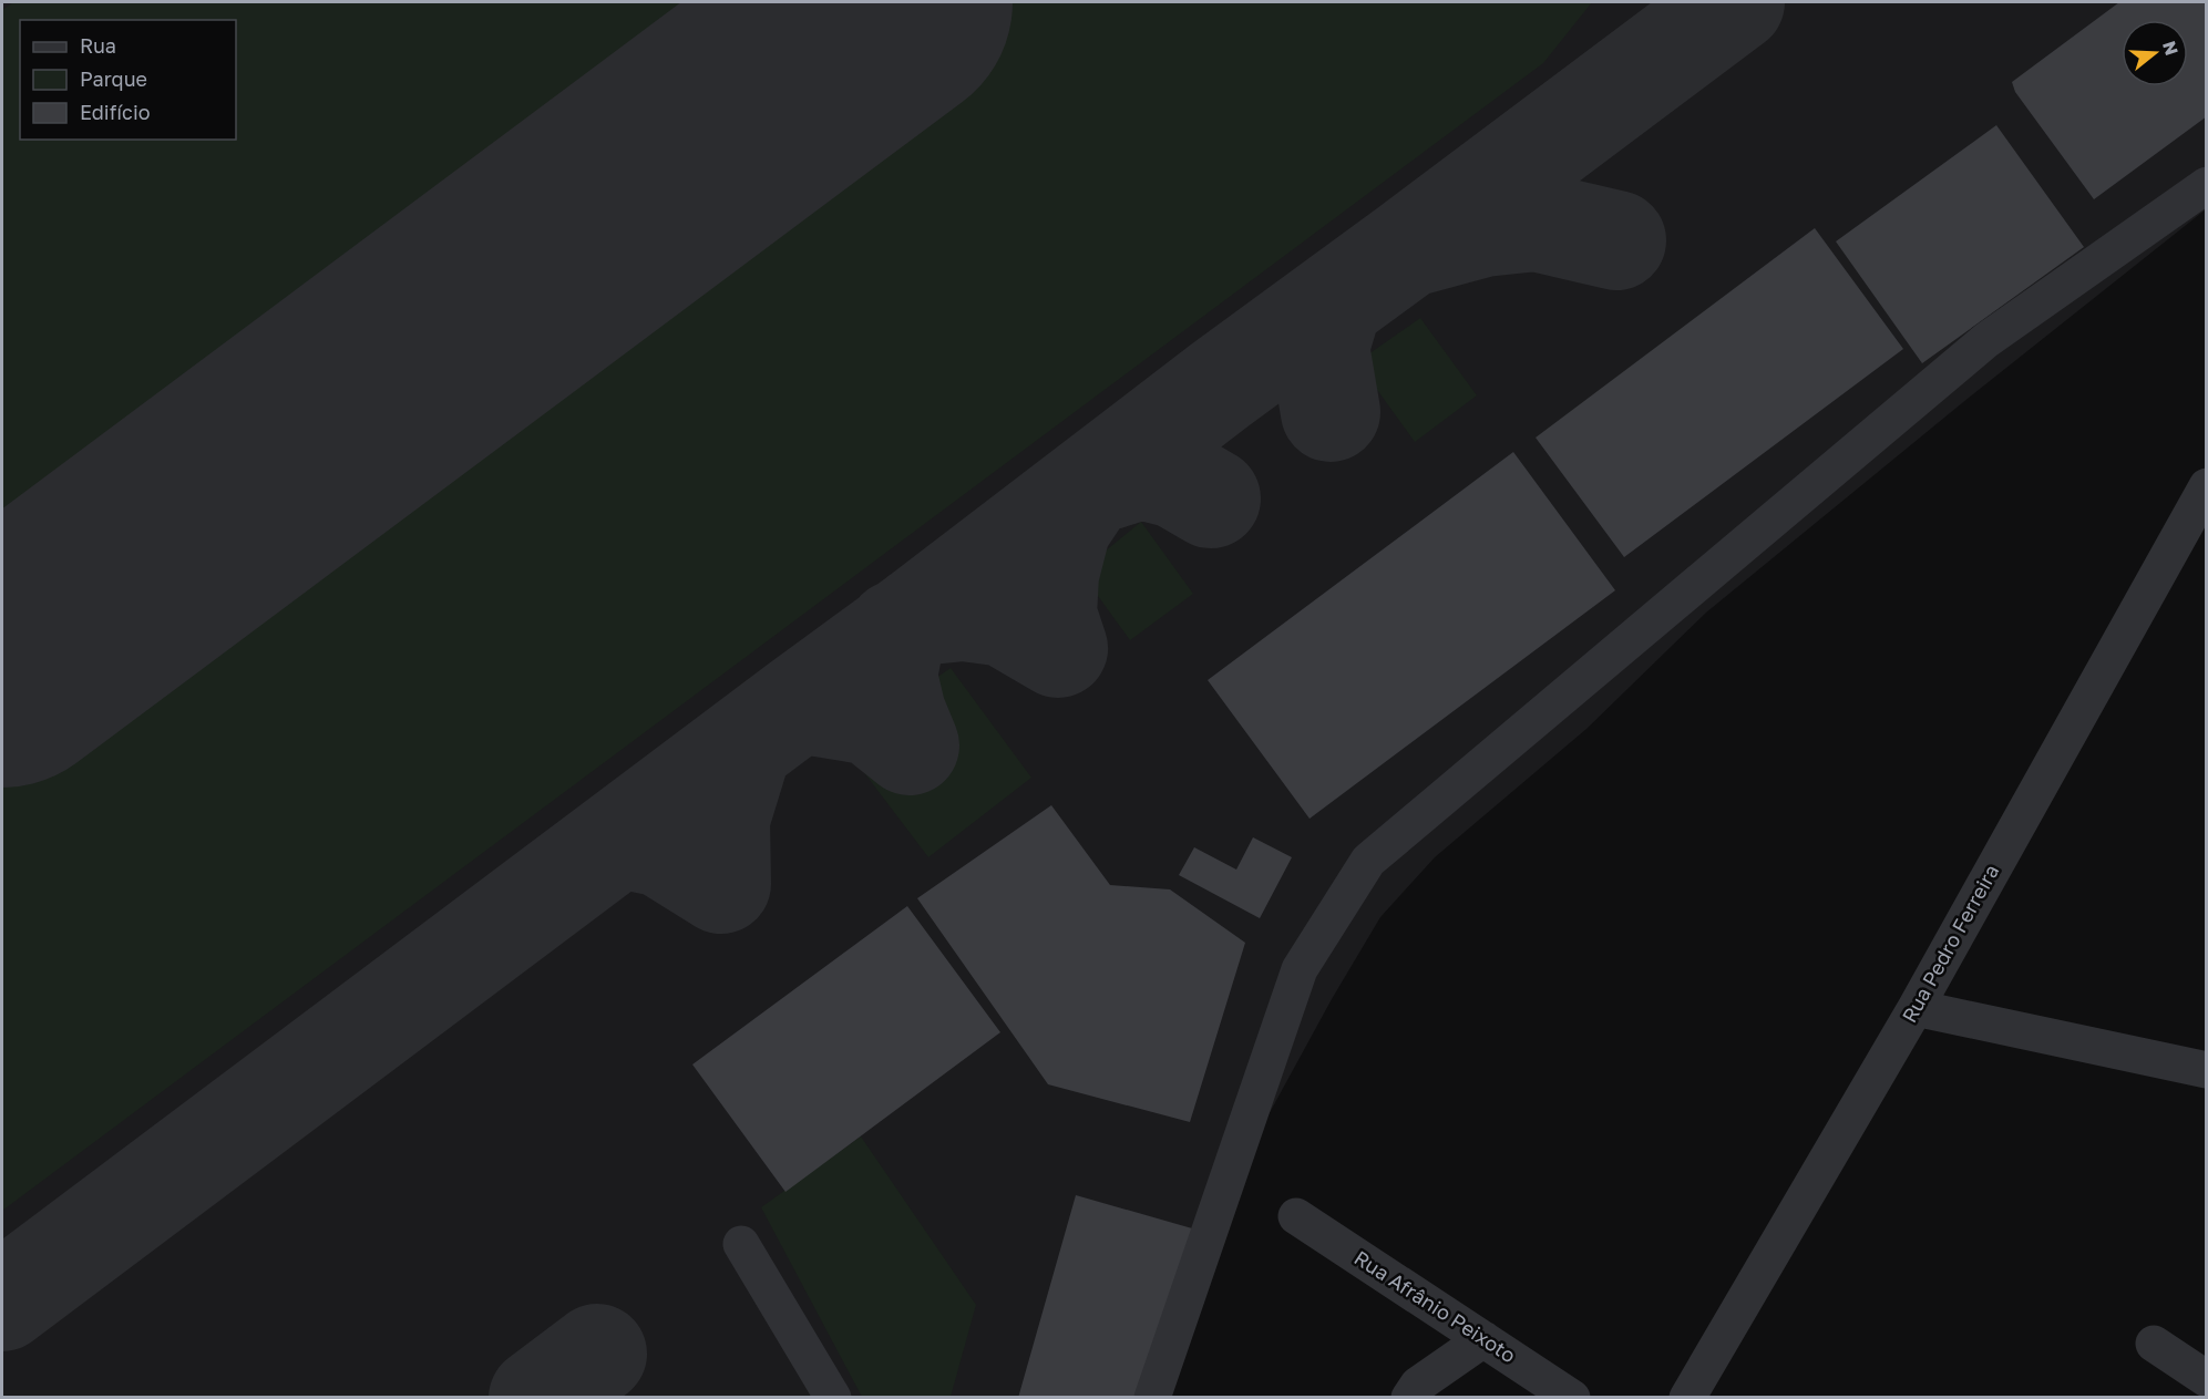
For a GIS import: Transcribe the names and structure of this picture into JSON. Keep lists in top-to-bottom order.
{
  "streets": {
    "street": ["Rua Pedro Ferreira", "Rua Afrânio Peixoto"]
  },
  "legend": ["Rua", "Parque", "Edifício"],
  "north": "right"
}
